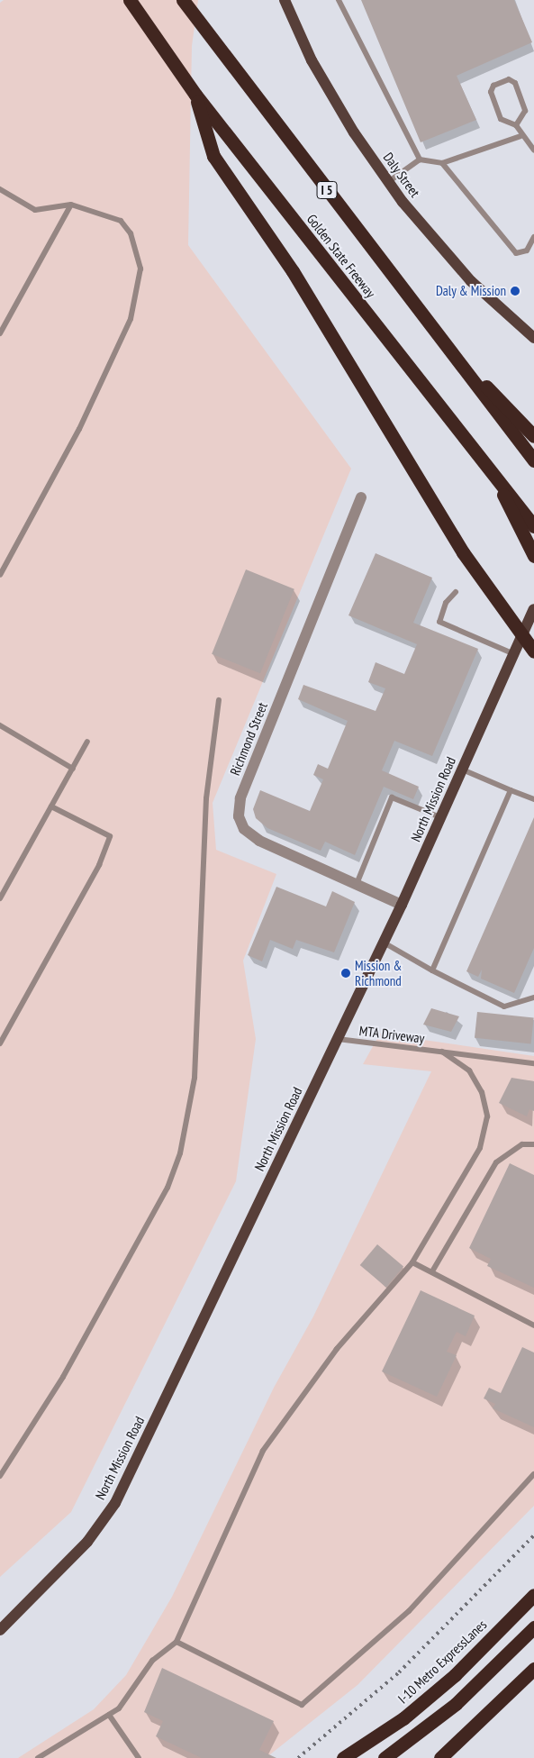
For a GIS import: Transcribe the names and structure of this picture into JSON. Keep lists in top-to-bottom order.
{
  "streets": {
    "highway": ["I 5", "Golden State Freeway", "I-10 Metro ExpressLanes"],
    "main road": ["Daly Street", "North Mission Road"],
    "street": ["Richmond Street"],
    "lane": ["MTA Driveway"]
  },
  "crossings": [
    ["Richmond Street", "North Mission Road"],
    ["North Mission Road", "MTA Driveway"]
  ],
  "places": ["Daly & Mission", "Mission & Richmond"]
}
